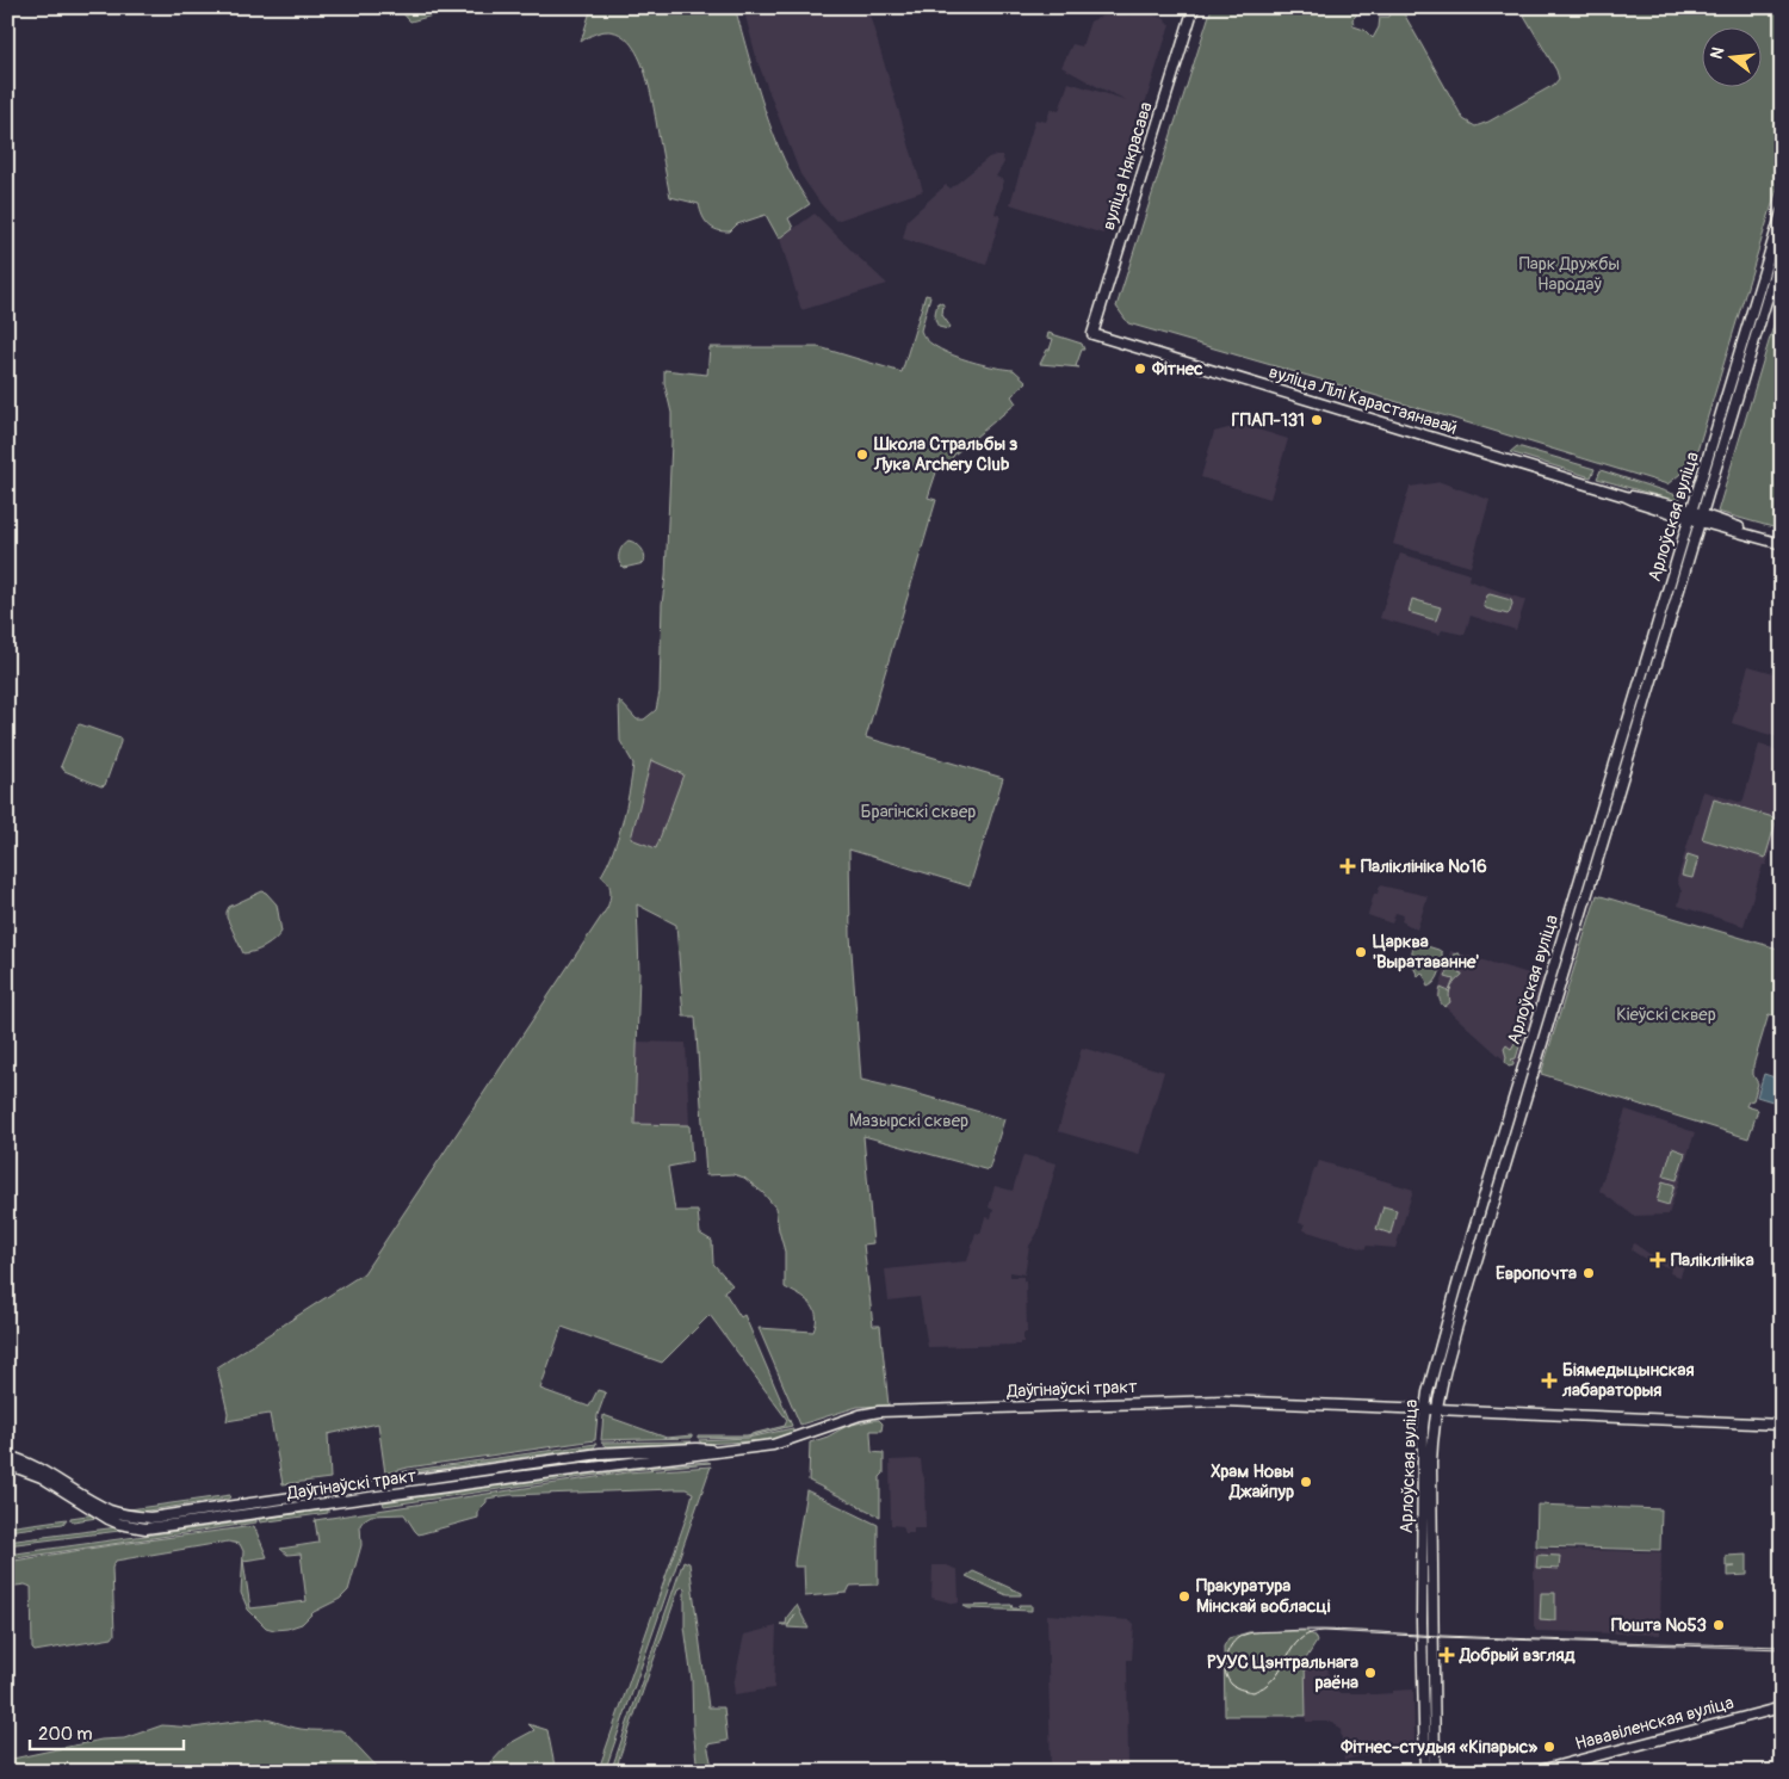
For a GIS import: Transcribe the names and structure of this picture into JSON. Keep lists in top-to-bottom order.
{
  "streets": {
    "main road": [
      "вуліца Някрасава",
      "вуліца Лілі Карастаянавай",
      "Арлоўская вуліца",
      "Даўгінаўскі тракт",
      "Нававіленская вуліца"
    ]
  },
  "crossings": [
    ["вуліца Някрасава", "вуліца Лілі Карастаянавай"],
    ["вуліца Лілі Карастаянавай", "Арлоўская вуліца"],
    ["Арлоўская вуліца", "Даўгінаўскі тракт"]
  ],
  "parks": [
    "Парк Дружбы Народаў",
    "Брагінскі сквер",
    "Кіеўскі сквер",
    "Мазырскі сквер"
  ],
  "places": {
    "other": [
      "Фітнес",
      "ГПАП-131",
      "Школа Стральбы з Лука Archery Club",
      "Царква 'Выратаванне'",
      "Европочта",
      "Храм Новы Джайпур",
      "Пракуратура Мінскай вобласці",
      "Пошта №53",
      "РУУС Цэнтральнага раёна",
      "Фітнес-студыя «Кіпарыс»"
    ],
    "health": [
      "Паліклініка №16",
      "Паліклініка",
      "Біямедыцынская лабараторыя",
      "Добрый взгляд"
    ]
  },
  "scale_bar": "200 m",
  "north": "left"
}
